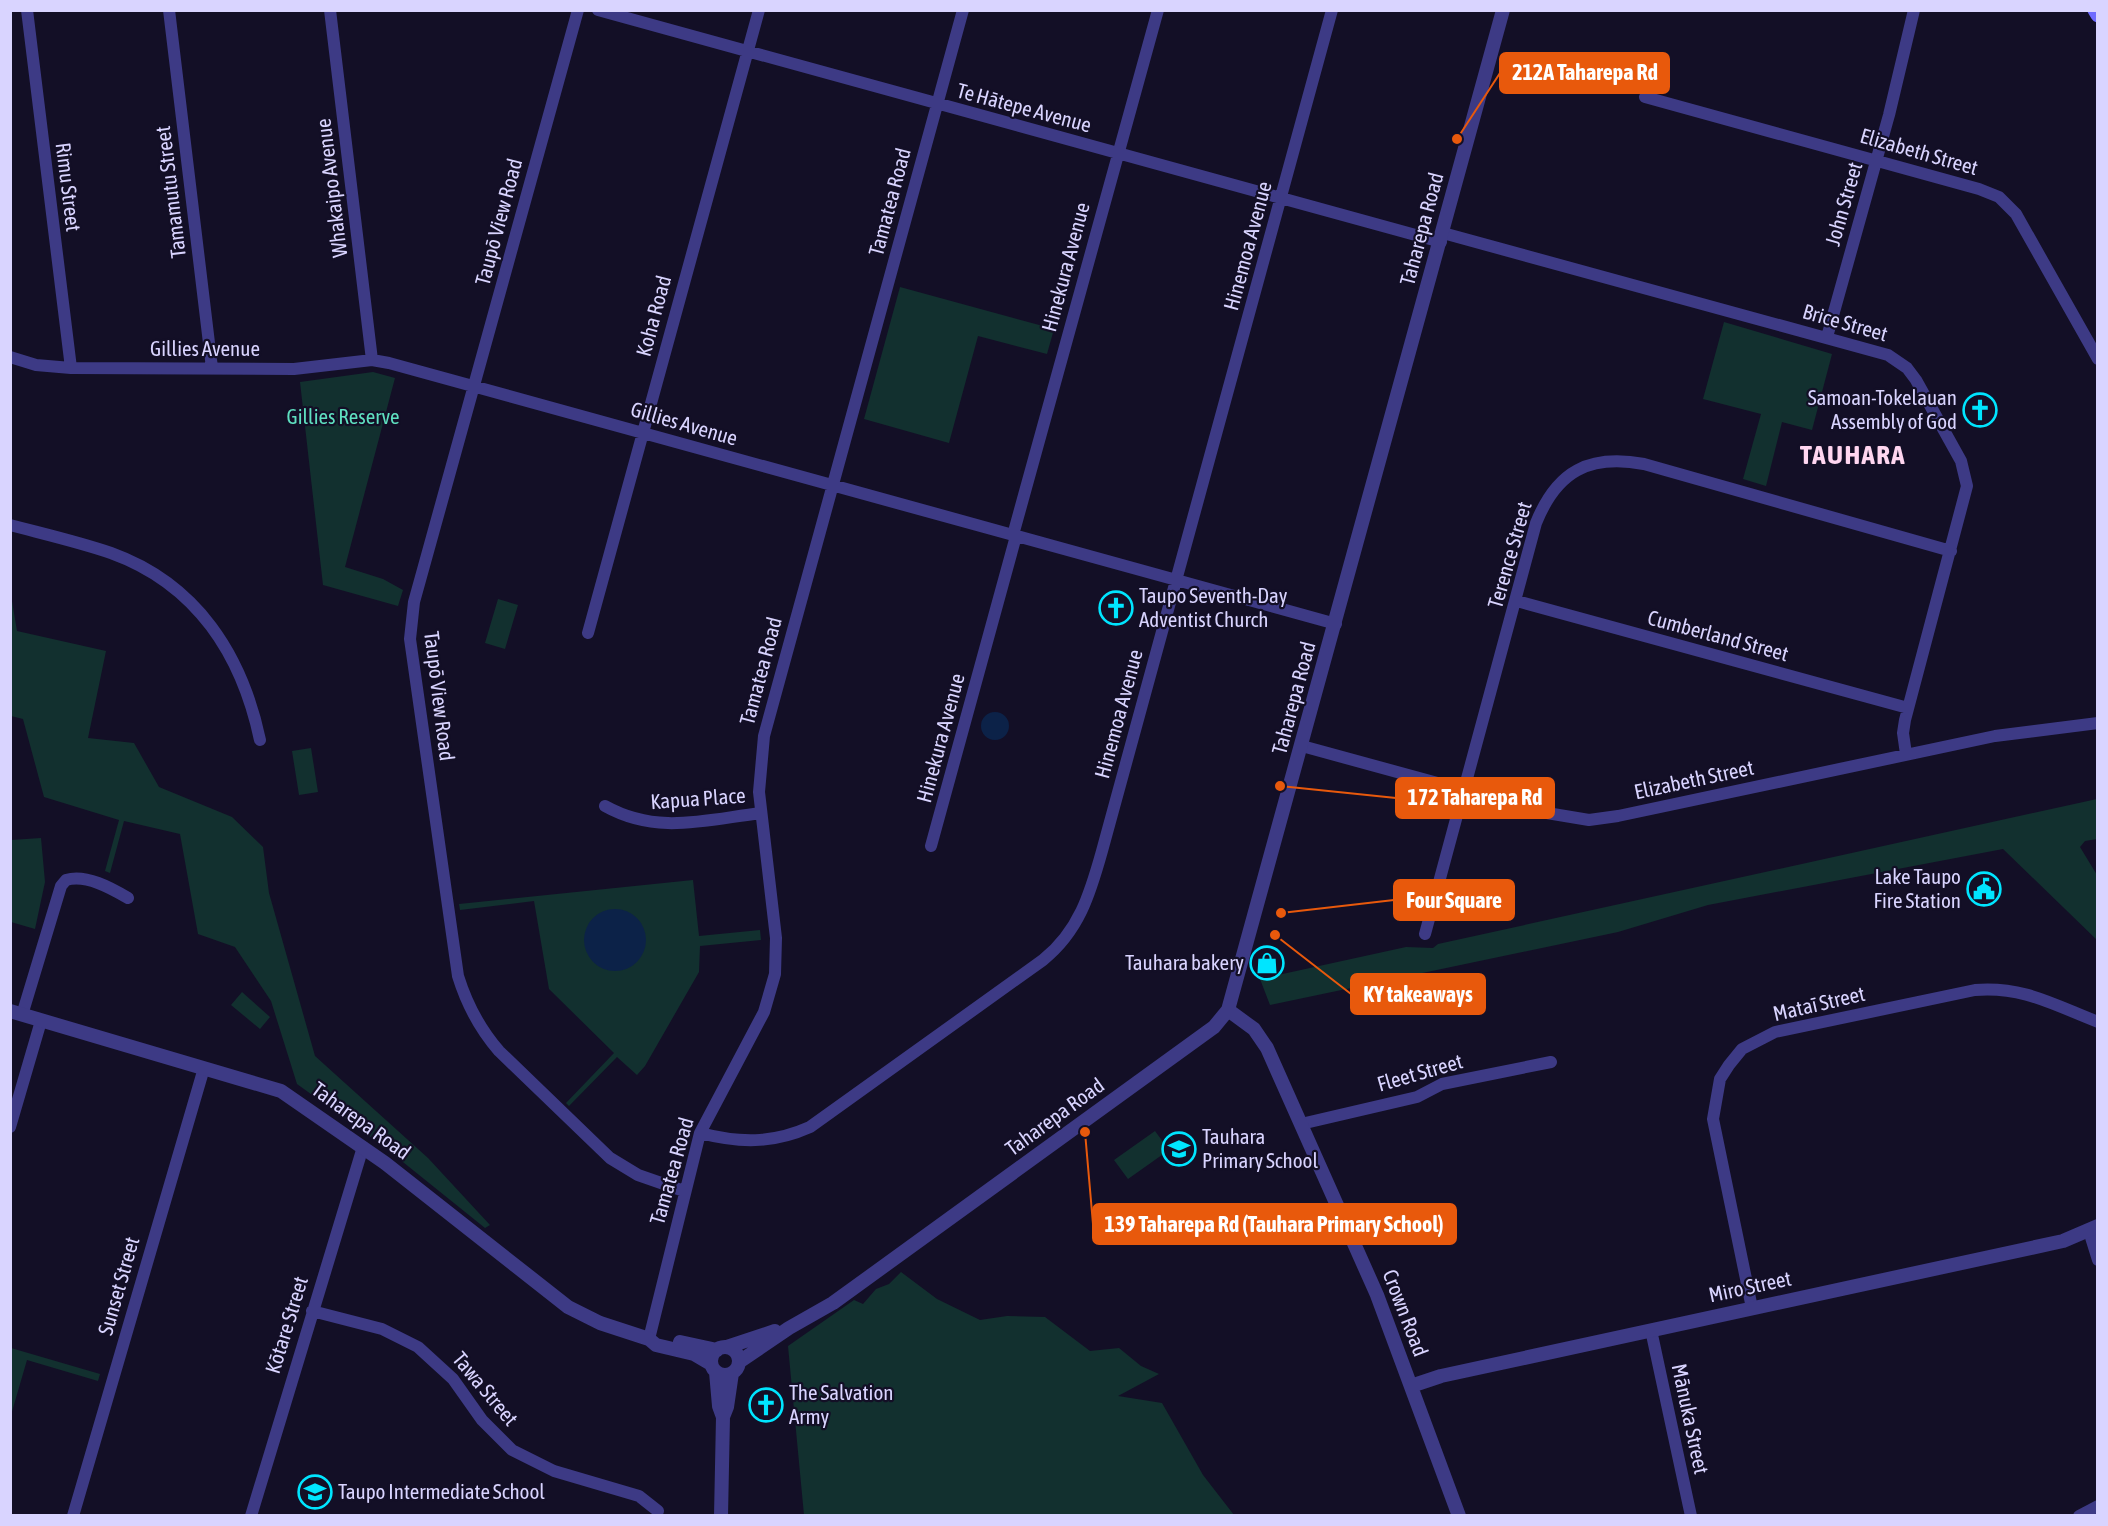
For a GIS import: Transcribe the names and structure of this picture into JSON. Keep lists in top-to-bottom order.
{
  "streets": {
    "street": [
      "Te Hātepe Avenue",
      "Elizabeth Street",
      "Rimu Street",
      "Whakaipo Avenue",
      "Tamamutu Street",
      "Tamatea Road",
      "John Street",
      "Taupō View Road",
      "Taharepa Road",
      "Hinemoa Avenue",
      "Hinekura Avenue",
      "Koha Road",
      "Brice Street",
      "Gillies Avenue",
      "Terence Street",
      "Cumberland Street",
      "Kapua Place",
      "Mataī Street",
      "Fleet Street",
      "Sunset Street",
      "Miro Street",
      "Crown Road",
      "Kōtare Street",
      "Tawa Street",
      "Mānuka Street"
    ]
  },
  "crossings": [
    ["Te Hātepe Avenue", "Tamatea Road"],
    ["Te Hātepe Avenue", "Taharepa Road"],
    ["Te Hātepe Avenue", "Hinemoa Avenue"],
    ["Te Hātepe Avenue", "Hinekura Avenue"],
    ["Te Hātepe Avenue", "Koha Road"],
    ["Te Hātepe Avenue", "Brice Street"],
    ["Elizabeth Street", "John Street"],
    ["Elizabeth Street", "Taharepa Road"],
    ["Elizabeth Street", "Brice Street"],
    ["Elizabeth Street", "Terence Street"],
    ["Rimu Street", "Gillies Avenue"],
    ["Whakaipo Avenue", "Gillies Avenue"],
    ["Tamamutu Street", "Gillies Avenue"],
    ["Tamatea Road", "Taupō View Road"],
    ["Tamatea Road", "Taharepa Road"],
    ["Tamatea Road", "Hinemoa Avenue"],
    ["Tamatea Road", "Gillies Avenue"],
    ["Tamatea Road", "Kapua Place"],
    ["John Street", "Brice Street"],
    ["Taupō View Road", "Gillies Avenue"],
    ["Taharepa Road", "Brice Street"],
    ["Taharepa Road", "Gillies Avenue"],
    ["Taharepa Road", "Sunset Street"],
    ["Taharepa Road", "Crown Road"],
    ["Taharepa Road", "Kōtare Street"],
    ["Hinemoa Avenue", "Gillies Avenue"],
    ["Hinekura Avenue", "Gillies Avenue"],
    ["Koha Road", "Gillies Avenue"],
    ["Brice Street", "Terence Street"],
    ["Brice Street", "Cumberland Street"],
    ["Terence Street", "Cumberland Street"],
    ["Mataī Street", "Miro Street"],
    ["Fleet Street", "Crown Road"],
    ["Miro Street", "Crown Road"],
    ["Miro Street", "Mānuka Street"],
    ["Kōtare Street", "Tawa Street"]
  ],
  "districts": ["TAUHARA"],
  "parks": ["Gillies Reserve"],
  "places": {
    "other": [
      "212A Taharepa Rd",
      "172 Taharepa Rd",
      "Four Square",
      "KY takeaways",
      "139 Taharepa Rd (Tauhara Primary School)"
    ],
    "church": ["Samoan-Tokelauan Assembly of God", "Taupo Seventh-Day Adventist Church", "The Salvation Army"],
    "public building": ["Lake Taupo Fire Station"],
    "shop": ["Tauhara bakery"],
    "school or university": ["Tauhara Primary School", "Taupo Intermediate School"]
  }
}
